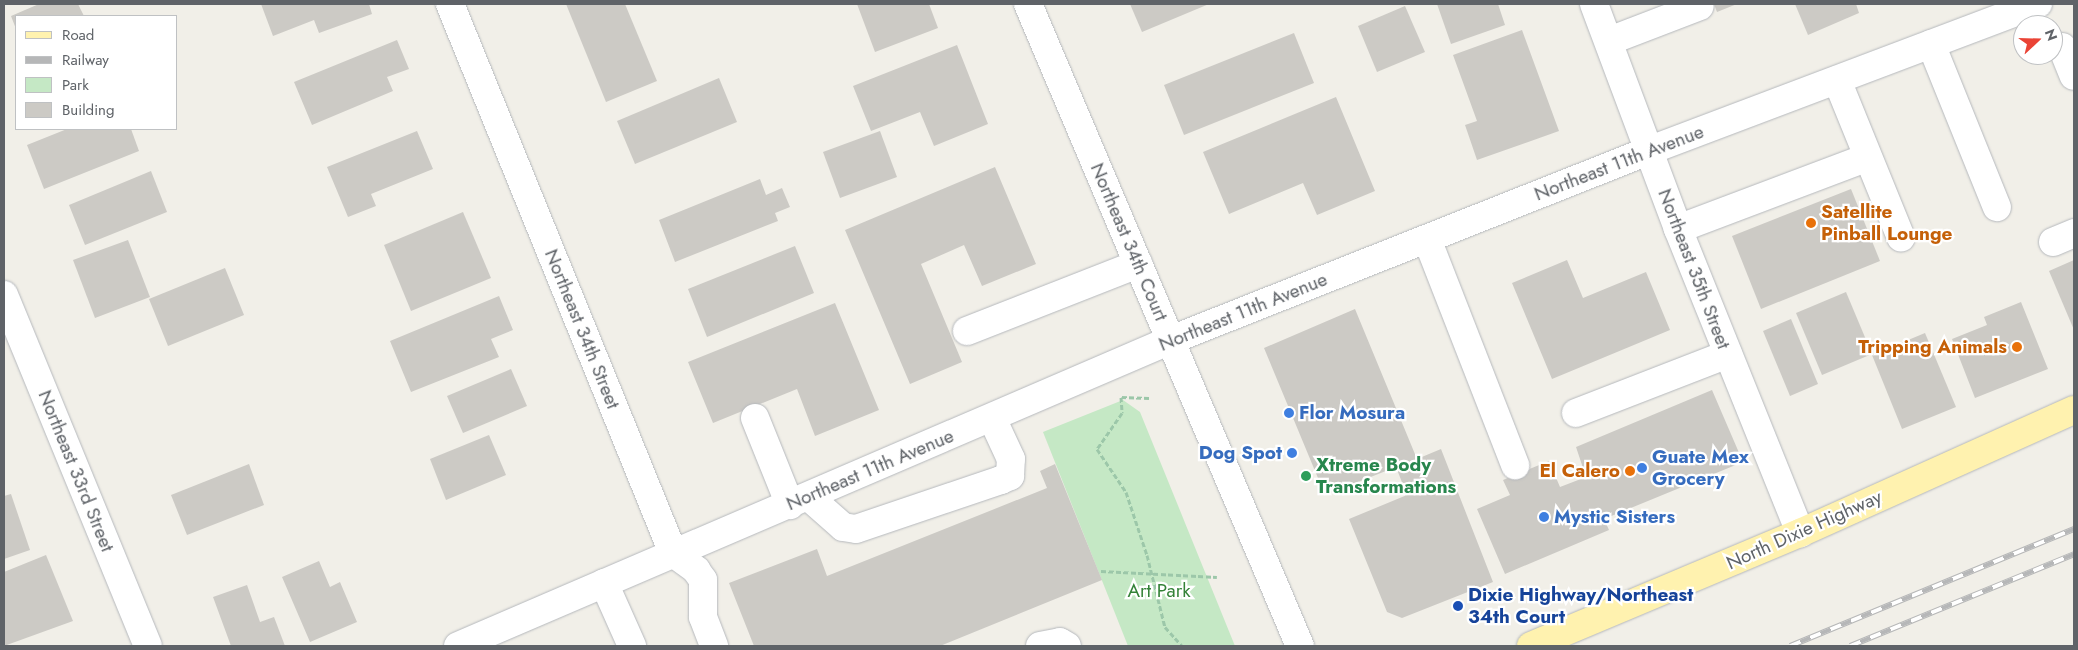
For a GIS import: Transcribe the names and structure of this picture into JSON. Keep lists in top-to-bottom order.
{
  "streets": {
    "main road": ["North Dixie Highway"],
    "street": [
      "Northeast 11th Avenue",
      "Northeast 34th Court",
      "Northeast 35th Street",
      "Northeast 34th Street",
      "Northeast 33rd Street"
    ]
  },
  "crossings": [
    ["Northeast 11th Avenue", "Northeast 34th Court"],
    ["Northeast 11th Avenue", "Northeast 35th Street"],
    ["Northeast 11th Avenue", "Northeast 34th Street"],
    ["Northeast 35th Street", "North Dixie Highway"]
  ],
  "parks": ["Art Park"],
  "places": [
    "Satellite Pinball Lounge",
    "Tripping Animals",
    "Flor Mosura",
    "Dog Spot",
    "Guate Mex Grocery",
    "El Calero",
    "Xtreme Body Transformations",
    "Mystic Sisters",
    "Dixie Highway/Northeast 34th Court"
  ],
  "legend": [
    "Road",
    "Railway",
    "Park",
    "Building"
  ],
  "north": "right"
}
